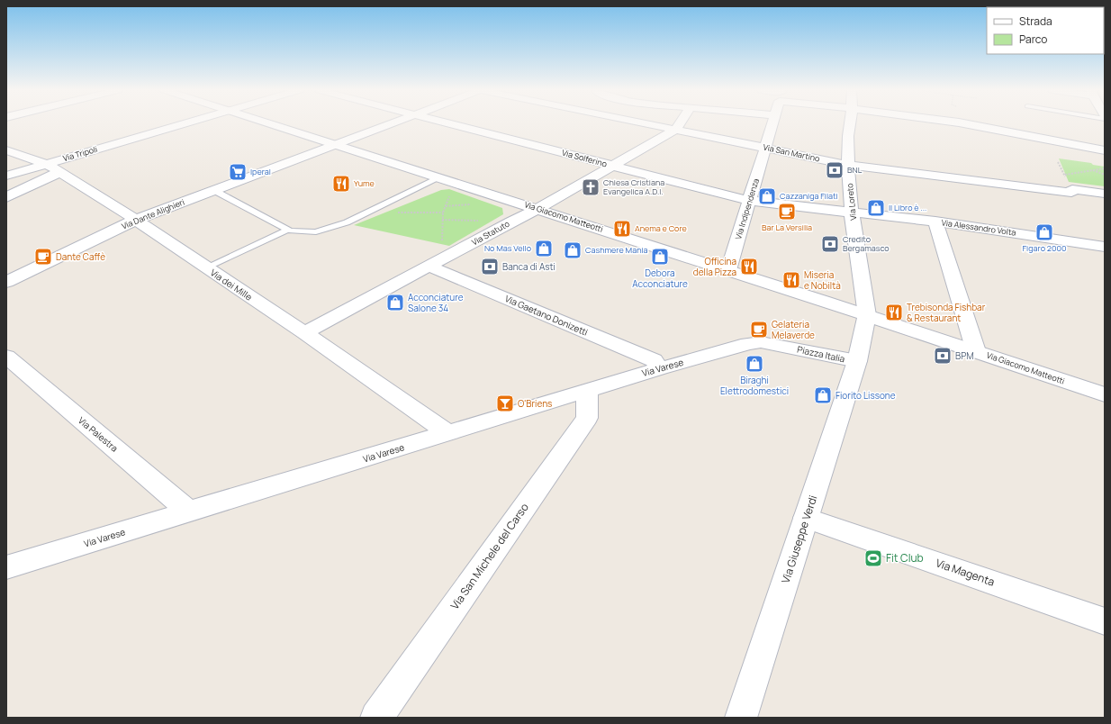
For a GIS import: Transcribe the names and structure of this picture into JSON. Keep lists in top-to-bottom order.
{
  "streets": {
    "street": [
      "Via San Martino",
      "Via Tripoli",
      "Via Solferino",
      "Via Loreto",
      "Via Indipendenza",
      "Via Dante Alighieri",
      "Via Giacomo Matteotti",
      "Via Alessandro Volta",
      "Via Statuto",
      "Via dei Mille",
      "Via Gaetano Donizetti",
      "Piazza Italia",
      "Via Varese",
      "Via Palestra",
      "Via Giuseppe Verdi",
      "Via San Michele del Carso",
      "Via Magenta"
    ]
  },
  "crossings": [
    ["Via San Martino", "Via Loreto"],
    ["Via San Martino", "Via Indipendenza"],
    ["Via San Martino", "Via Statuto"],
    ["Via Tripoli", "Via dei Mille"],
    ["Via Solferino", "Via Loreto"],
    ["Via Solferino", "Via Indipendenza"],
    ["Via Solferino", "Via Alessandro Volta"],
    ["Via Solferino", "Via Statuto"],
    ["Via Loreto", "Via Giacomo Matteotti"],
    ["Via Loreto", "Via Alessandro Volta"],
    ["Via Loreto", "Piazza Italia"],
    ["Via Indipendenza", "Via Giacomo Matteotti"],
    ["Via Dante Alighieri", "Via Giacomo Matteotti"],
    ["Via Dante Alighieri", "Via dei Mille"],
    ["Via Giacomo Matteotti", "Via Statuto"],
    ["Via Giacomo Matteotti", "Piazza Italia"],
    ["Via Statuto", "Via dei Mille"],
    ["Via Statuto", "Via Gaetano Donizetti"],
    ["Via dei Mille", "Via Varese"],
    ["Via Gaetano Donizetti", "Via Varese"],
    ["Piazza Italia", "Via Varese"],
    ["Piazza Italia", "Via Giuseppe Verdi"],
    ["Via Varese", "Via Palestra"],
    ["Via Varese", "Via San Michele del Carso"],
    ["Via Giuseppe Verdi", "Via Magenta"]
  ],
  "places": {
    "bank": [
      "BNL",
      "Credito Bergamasco",
      "Banca di Asti",
      "BPM"
    ],
    "supermarket": ["Iperal"],
    "restaurant": [
      "Yume",
      "Anema e Core",
      "Officina della Pizza",
      "Miseria e Nobiltà",
      "Trebisonda Fishbar & Restaurant"
    ],
    "church": ["Chiesa Cristiana Evangelica A.D.I."],
    "shop": [
      "Cazzaniga Filati",
      "Il Libro è ...",
      "Figaro 2000",
      "No Mas Vello",
      "Cashmere Mania",
      "Debora Acconciature",
      "Acconciature Salone 34",
      "Biraghi Elettrodomestici",
      "Fiorito Lissone"
    ],
    "cafe": ["Bar La Versilia", "Dante Caffè", "Gelateria Melaverde"],
    "bar": ["O'Briens"],
    "sports": ["Fit Club"]
  },
  "legend": ["Strada", "Parco"]
}
